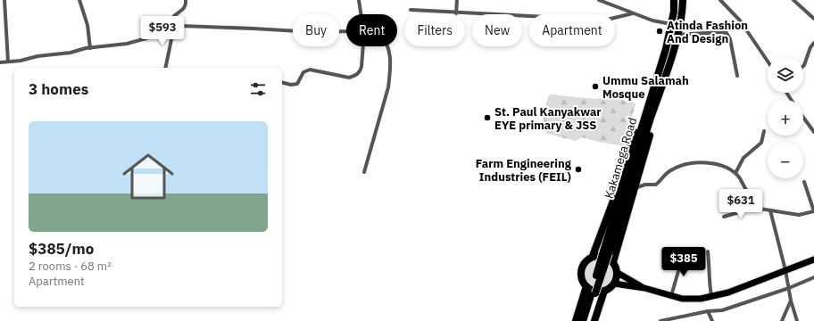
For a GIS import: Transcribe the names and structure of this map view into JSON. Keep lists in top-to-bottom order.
{
  "streets": {
    "highway": ["Kakamega Road"]
  },
  "places": [
    "Atinda Fashion And Design",
    "Ummu Salamah Mosque",
    "St. Paul Kanyakwar EYE primary & JSS",
    "Farm Engineering Industries (FEIL)"
  ],
  "page": {
    "chip": [
      "Buy",
      "Rent",
      "Filters",
      "New",
      "Apartment"
    ],
    "price": ["$593", "$631", "$385"],
    "map_buttons": ["+", "−"],
    "heading": "3 homes",
    "list": [
      {
        "name": "$385/mo",
        "note": "2 rooms · 68 m² · Apartment"
      }
    ]
  }
}
